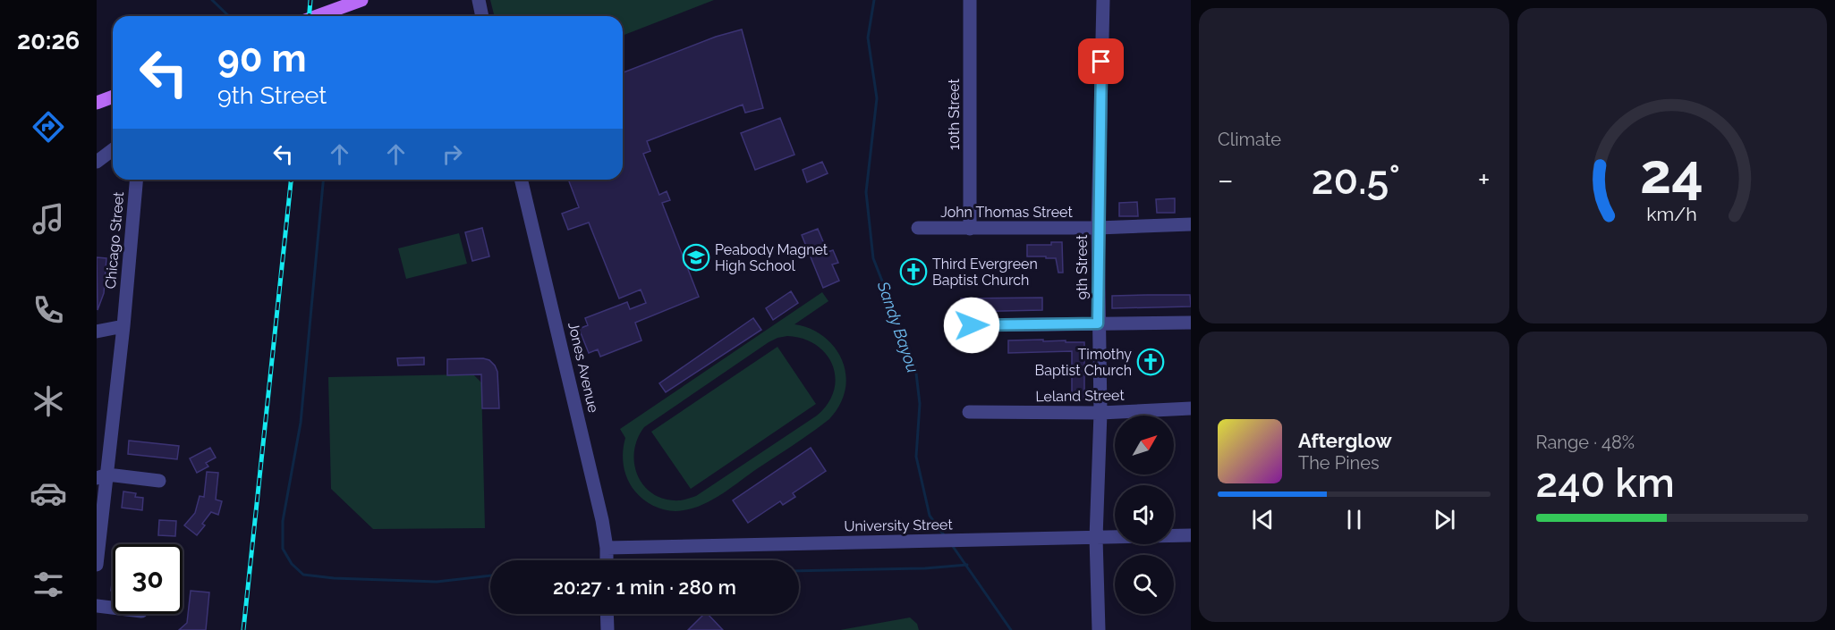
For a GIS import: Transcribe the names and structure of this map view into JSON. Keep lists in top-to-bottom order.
{
  "streets": {
    "street": [
      "10th Street",
      "John Thomas Street",
      "Chicago Street",
      "9th Street",
      "Jones Avenue",
      "Leland Street",
      "University Street"
    ]
  },
  "crossings": [
    ["10th Street", "John Thomas Street"],
    ["John Thomas Street", "9th Street"],
    ["9th Street", "Leland Street"],
    ["9th Street", "University Street"],
    ["Jones Avenue", "University Street"]
  ],
  "water": ["Sandy Bayou"],
  "places": {
    "school or university": ["Peabody Magnet High School"],
    "church": ["Third Evergreen Baptist Church", "Timothy Baptist Church"]
  },
  "north": "top right",
  "page": {
    "tabs": "20:26",
    "tile": [
      "Climate",
      ["Range · 48%", "240 km"]
    ],
    "turn": ["90 m", "9th Street"],
    "heat": ["−", "20.5°", "+"],
    "song": ["Afterglow", "The Pines"],
    "limit": "30",
    "trip": "20:27 · 1 min · 280 m",
    "gauge": ["24", "km/h"]
  }
}
